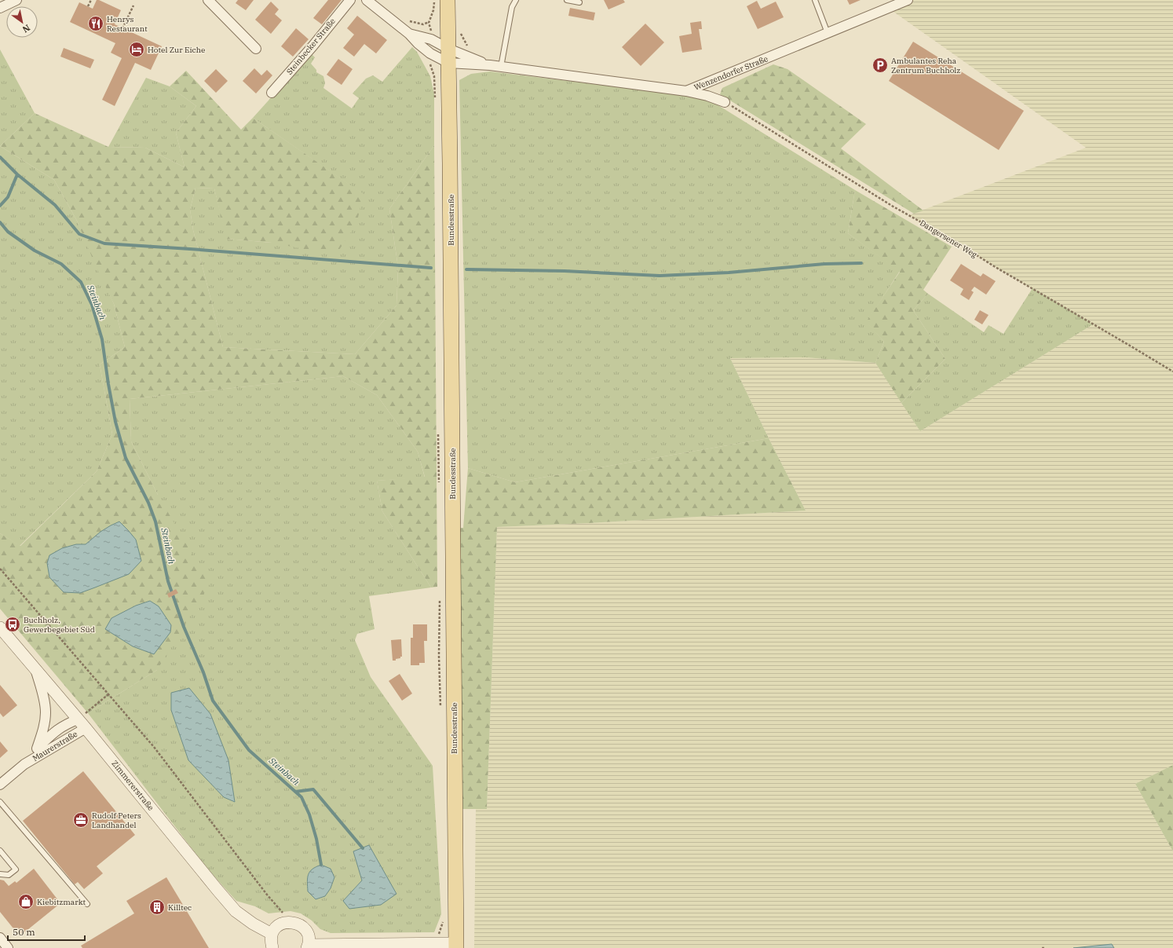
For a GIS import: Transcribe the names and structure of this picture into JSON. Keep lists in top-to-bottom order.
{
  "streets": {
    "main road": ["Bundesstraße"],
    "street": [
      "Steinbecker Straße",
      "Wenzendorfer Straße",
      "Maurerstraße",
      "Zimmererstraße"
    ],
    "path": ["Dangersener Weg"]
  },
  "crossings": [
    ["Wenzendorfer Straße", "Bundesstraße"],
    ["Maurerstraße", "Zimmererstraße"]
  ],
  "water": ["Steinbach"],
  "places": {
    "restaurant": ["Henrys Restaurant"],
    "hotel": ["Hotel Zur Eiche"],
    "parking": ["Ambulantes Reha Zentrum Buchholz"],
    "bus stop": ["Buchholz, Gewerbegebiet Süd"],
    "office": ["Rudolf Peters Landhandel"],
    "shop": ["Kiebitzmarkt"],
    "building": ["Killtec"]
  },
  "scale_bar": "50 m",
  "north": "bottom right"
}
